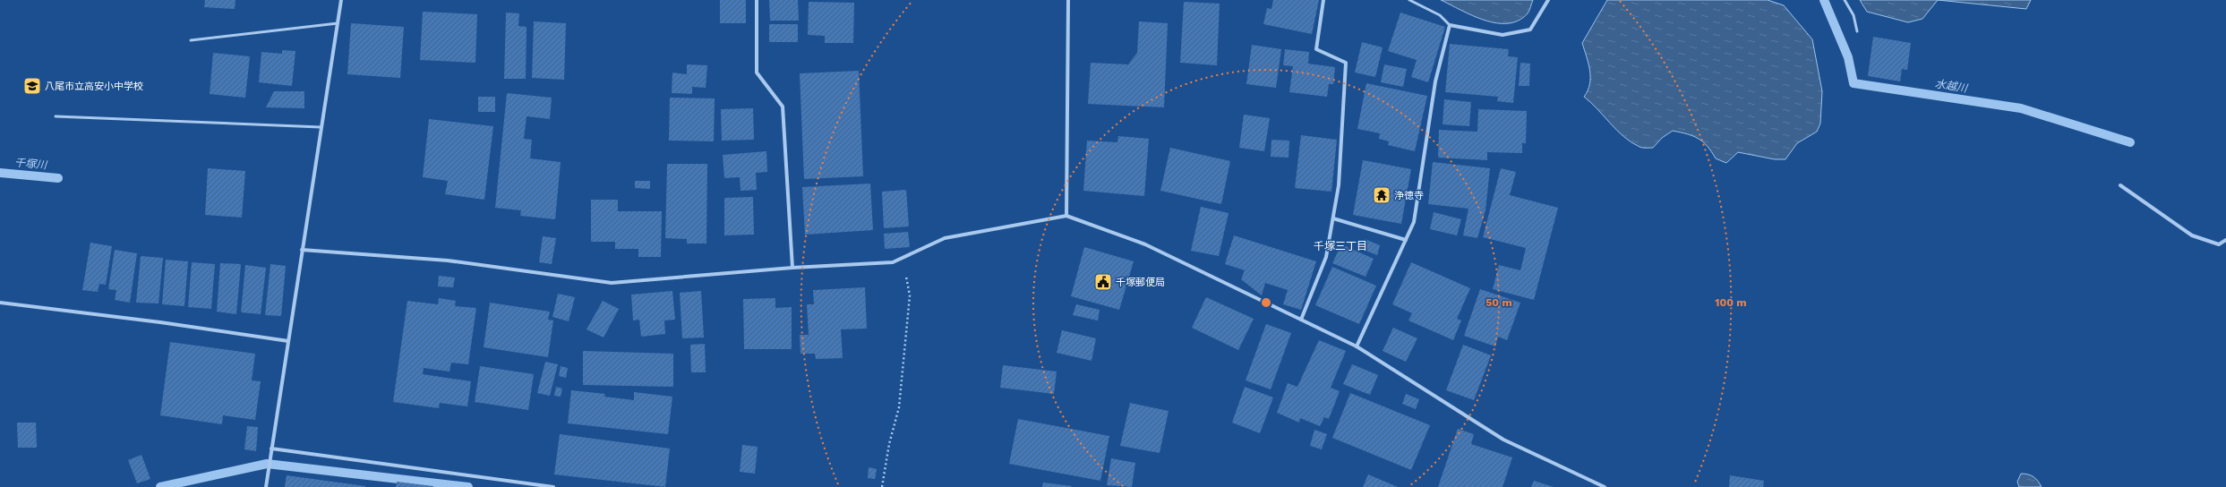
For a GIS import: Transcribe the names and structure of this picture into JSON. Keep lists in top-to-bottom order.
{
  "districts": ["千塚三丁目"],
  "water": ["水越川", "千塚川"],
  "places": {
    "school or university": ["八尾市立高安小中学校"],
    "temple": ["浄徳寺"],
    "public building": ["千塚郵便局"]
  },
  "rings": ["50 m", "100 m"]
}
